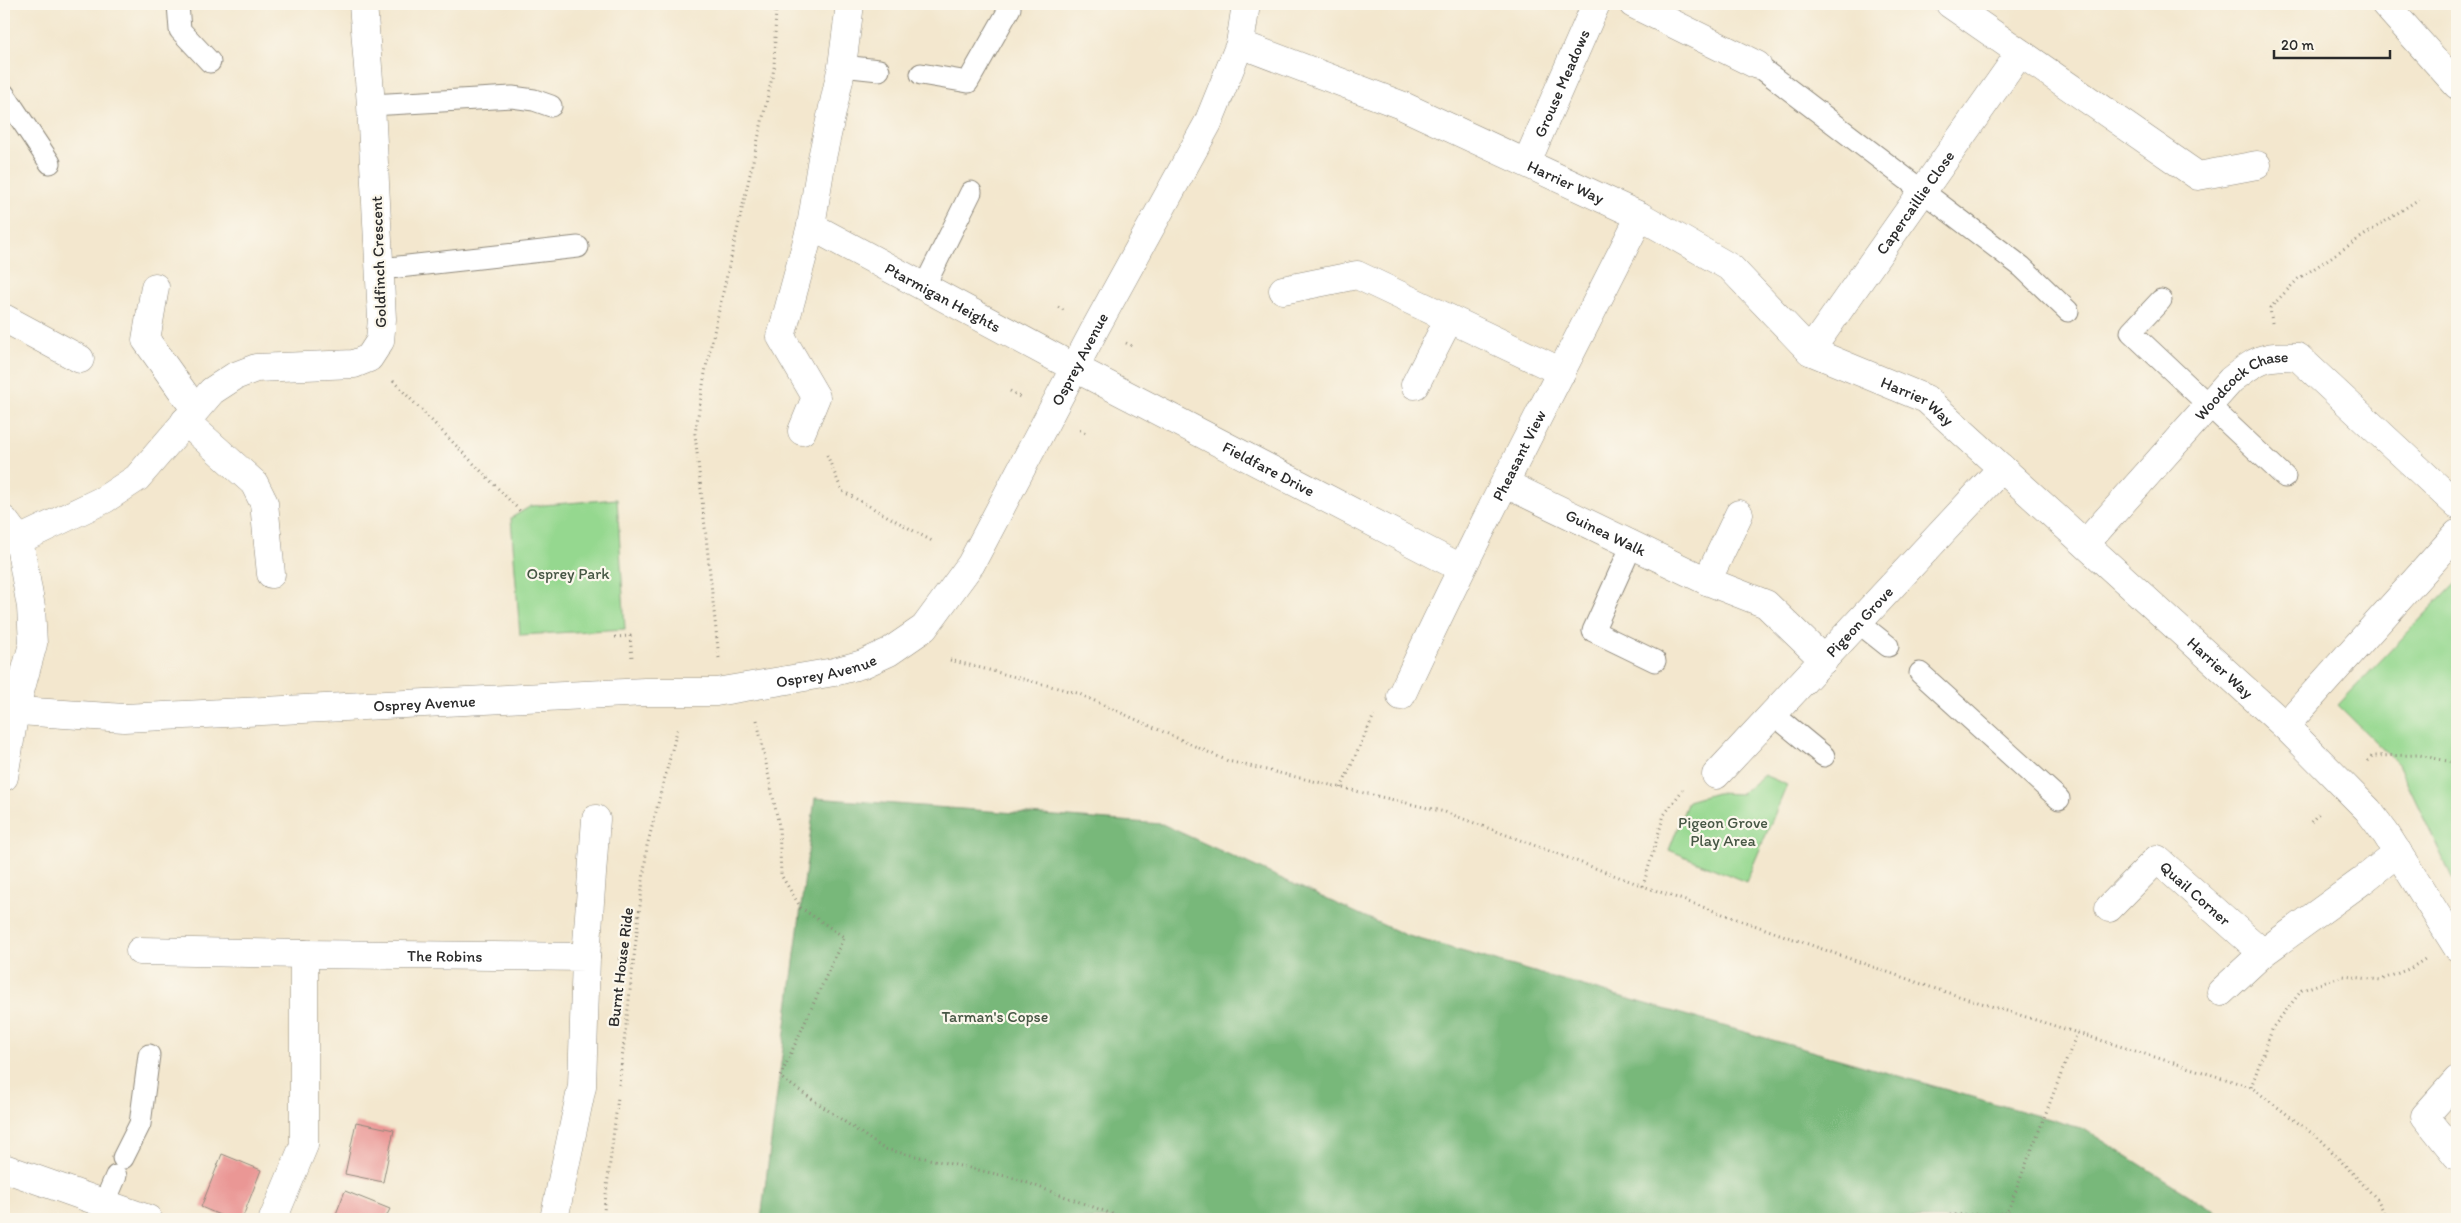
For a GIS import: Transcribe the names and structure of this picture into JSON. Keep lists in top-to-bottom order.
{
  "streets": {
    "street": [
      "Grouse Meadows",
      "Harrier Way",
      "Capercaillie Close",
      "Goldfinch Crescent",
      "Ptarmigan Heights",
      "Osprey Avenue",
      "Woodcock Chase",
      "Pheasant View",
      "Fieldfare Drive",
      "Guinea Walk",
      "Pigeon Grove",
      "Quail Corner",
      "The Robins"
    ],
    "path": ["Burnt House Ride"]
  },
  "crossings": [
    ["Grouse Meadows", "Harrier Way"],
    ["Harrier Way", "Capercaillie Close"],
    ["Harrier Way", "Osprey Avenue"],
    ["Harrier Way", "Woodcock Chase"],
    ["Harrier Way", "Pheasant View"],
    ["Harrier Way", "Pigeon Grove"],
    ["Ptarmigan Heights", "Osprey Avenue"],
    ["Ptarmigan Heights", "Fieldfare Drive"],
    ["Osprey Avenue", "Fieldfare Drive"],
    ["Pheasant View", "Fieldfare Drive"],
    ["Pheasant View", "Guinea Walk"],
    ["Guinea Walk", "Pigeon Grove"]
  ],
  "parks": ["Osprey Park", "Pigeon Grove Play Area", "Tarman's Copse"],
  "scale_bar": "20 m"
}
